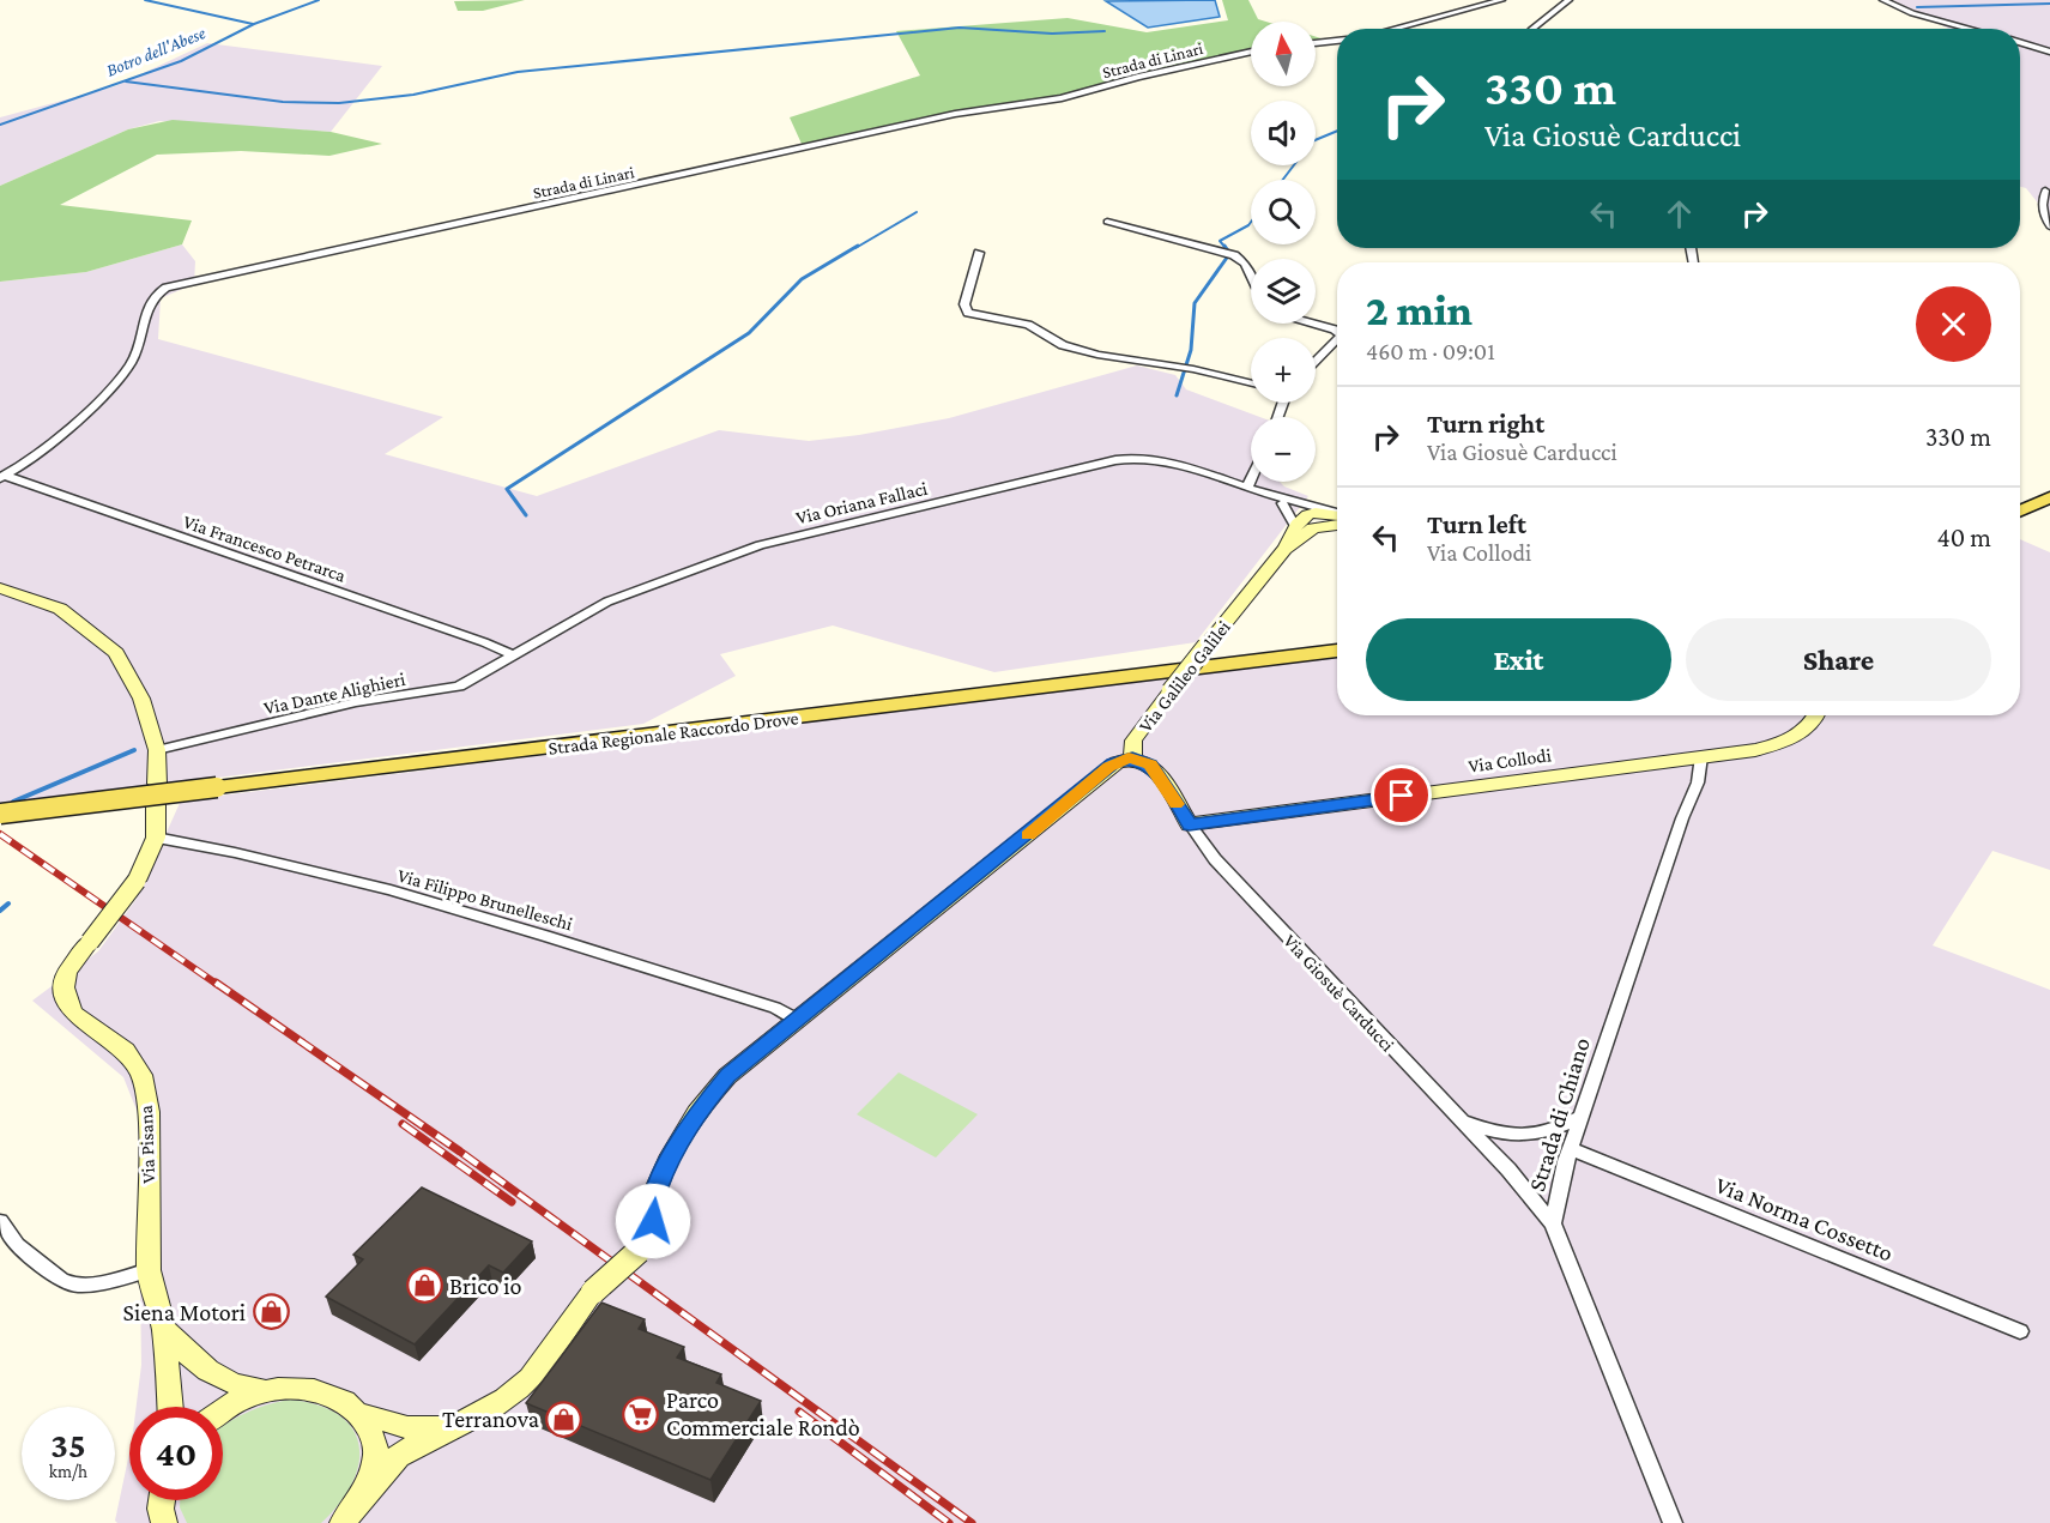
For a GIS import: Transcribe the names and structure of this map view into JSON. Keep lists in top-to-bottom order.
{
  "streets": {
    "main road": ["Strada Regionale Raccordo Drove"],
    "street": [
      "Strada di Linari",
      "Via Oriana Fallaci",
      "Via Francesco Petrarca",
      "Via Galileo Galilei",
      "Via Dante Alighieri",
      "Via Collodi",
      "Via Filippo Brunelleschi",
      "Via Giosuè Carducci",
      "Strada di Chiano",
      "Via Pisana",
      "Via Norma Cossetto"
    ]
  },
  "crossings": [
    ["Strada di Linari", "Via Francesco Petrarca"],
    ["Via Oriana Fallaci", "Via Francesco Petrarca"],
    ["Via Oriana Fallaci", "Via Dante Alighieri"],
    ["Via Francesco Petrarca", "Via Dante Alighieri"],
    ["Via Galileo Galilei", "Via Filippo Brunelleschi"],
    ["Via Galileo Galilei", "Via Giosuè Carducci"],
    ["Via Galileo Galilei", "Via Pisana"],
    ["Via Dante Alighieri", "Via Pisana"],
    ["Via Collodi", "Via Giosuè Carducci"],
    ["Via Collodi", "Strada di Chiano"],
    ["Via Filippo Brunelleschi", "Via Pisana"],
    ["Via Giosuè Carducci", "Strada di Chiano"],
    ["Strada di Chiano", "Via Norma Cossetto"]
  ],
  "water": ["Botro dell'Abese"],
  "places": {
    "shop": ["Brico io", "Siena Motori", "Terranova"],
    "supermarket": ["Parco Commerciale Rondò"]
  },
  "north": "top",
  "page": {
    "map_buttons": ["+", "−"],
    "turn": ["330 m", "Via Giosuè Carducci"],
    "heading": ["2 min", "460 m · 09:01"],
    "list": [
      {
        "name": "Turn right",
        "note": "Via Giosuè Carducci",
        "value": "330 m"
      },
      {
        "name": "Turn left",
        "note": "Via Collodi",
        "value": "40 m"
      }
    ],
    "buttons": ["Exit", "Share"],
    "speed": "35 km/h",
    "limit": "40"
  }
}
